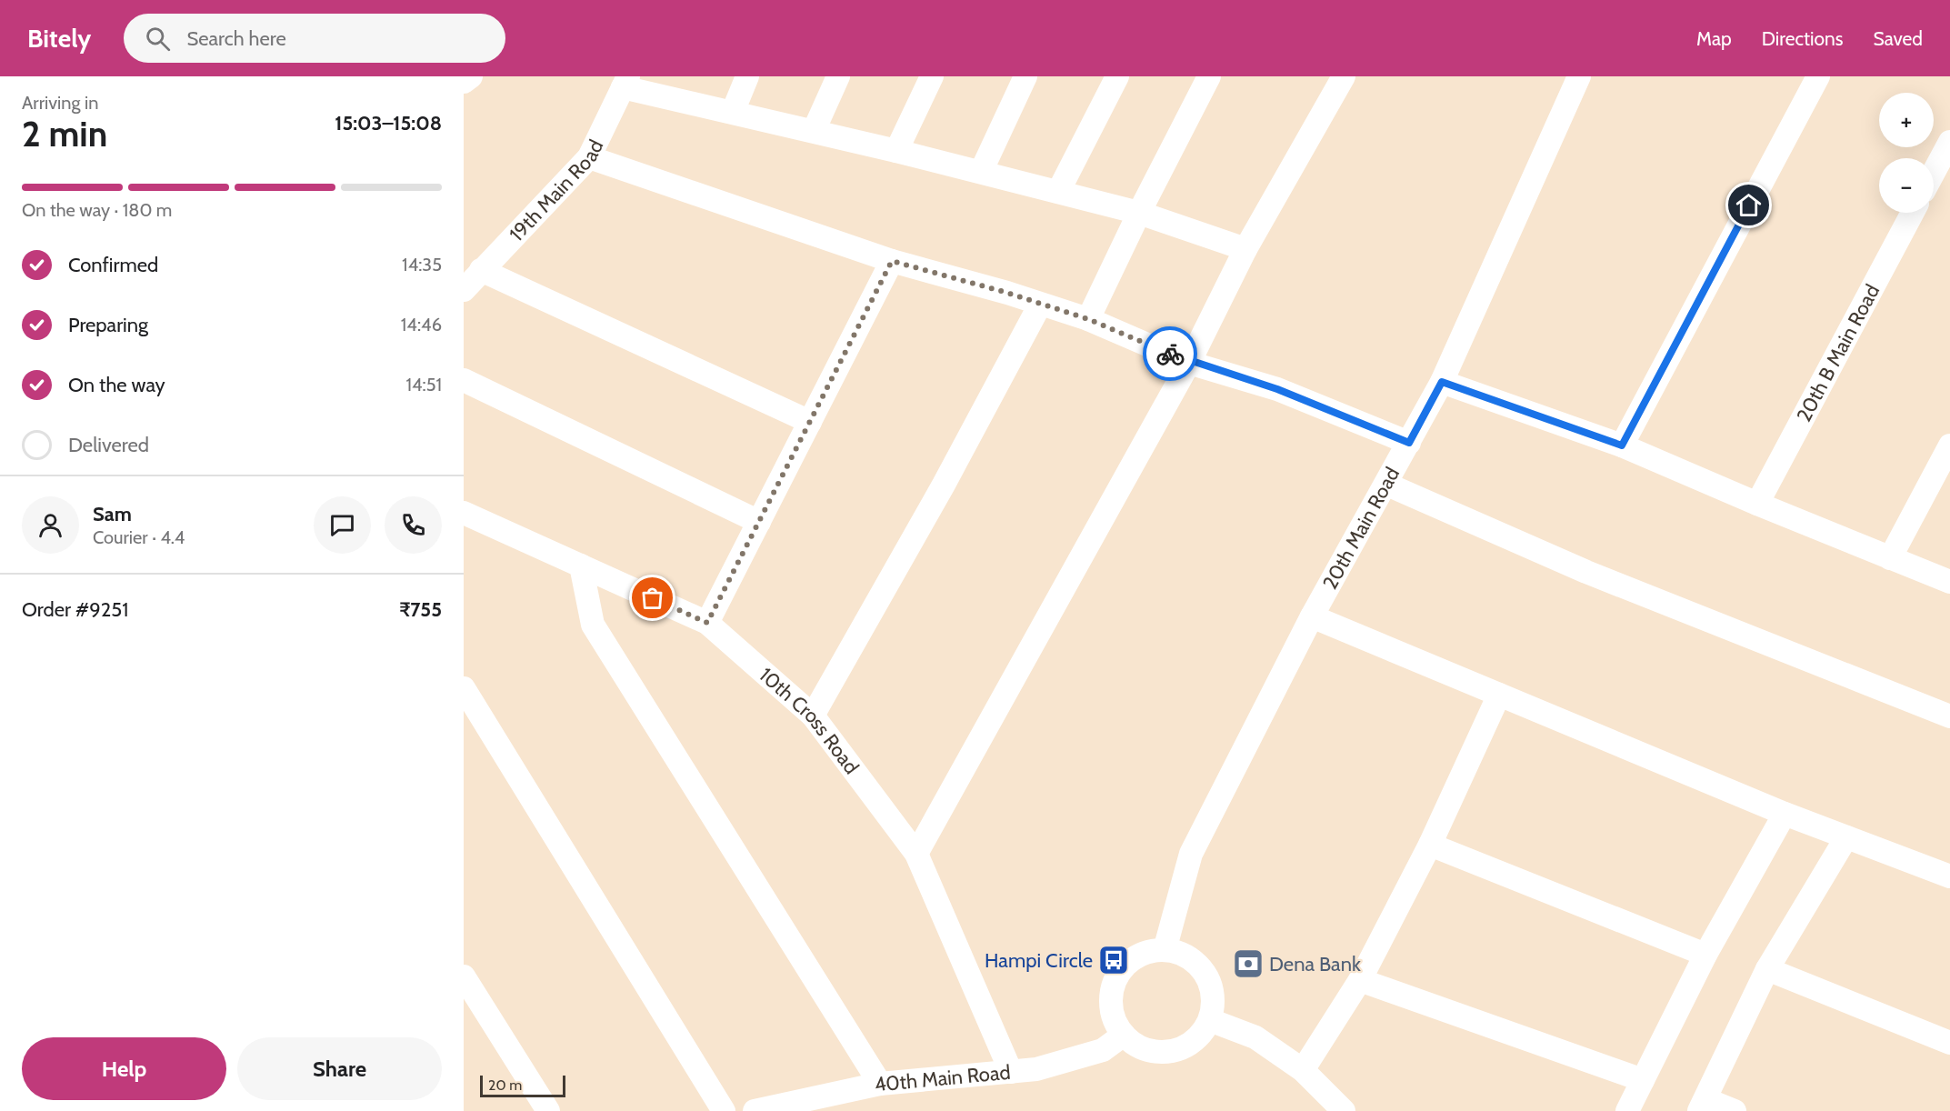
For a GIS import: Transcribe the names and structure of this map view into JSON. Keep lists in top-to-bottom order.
{
  "streets": {
    "street": [
      "19th Main Road",
      "20th B Main Road",
      "20th Main Road",
      "10th Cross Road",
      "40th Main Road"
    ]
  },
  "crossings": [
    ["20th Main Road", "40th Main Road"],
    ["10th Cross Road", "40th Main Road"]
  ],
  "places": {
    "bus stop": ["Hampi Circle"],
    "bank": ["Dena Bank"]
  },
  "scale_bar": "20 m",
  "page": {
    "header": "Bitely",
    "search": "Search here",
    "nav": ["Map", "Directions", "Saved"],
    "heading": ["2 min", "Arriving in", "15:03–15:08"],
    "panel": [
      "Sam",
      "Courier · 4.4",
      "Order #9251",
      "₹755"
    ],
    "map_buttons": ["+", "−"],
    "bar": "On the way · 180 m",
    "list": [
      ["Confirmed", "14:35"],
      ["Preparing", "14:46"],
      ["On the way", "14:51"],
      "Delivered"
    ],
    "buttons": ["Help", "Share"],
    "scale": "20 m"
  }
}
